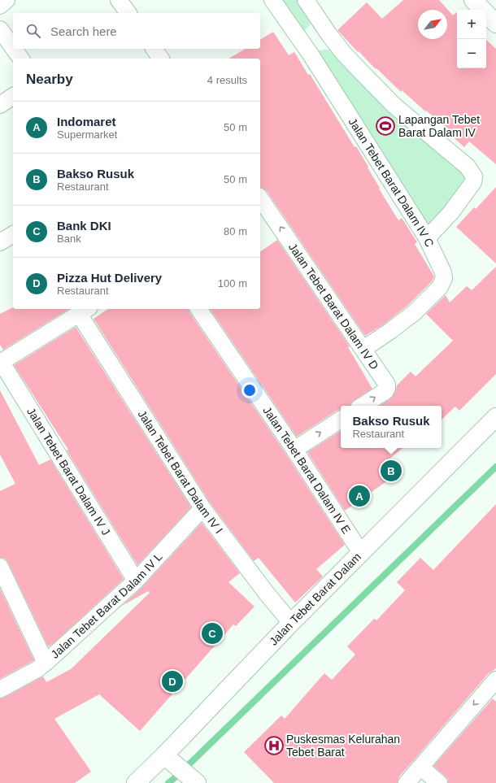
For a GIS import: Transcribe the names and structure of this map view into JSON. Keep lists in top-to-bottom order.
{
  "streets": {
    "street": [
      "Jalan Tebet Barat Dalam IV C",
      "Jalan Tebet Barat Dalam IV D",
      "Jalan Tebet Barat Dalam IV E",
      "Jalan Tebet Barat Dalam IV J",
      "Jalan Tebet Barat Dalam IV I",
      "Jalan Tebet Barat Dalam",
      "Jalan Tebet Barat Dalam IV L"
    ]
  },
  "crossings": [
    ["Jalan Tebet Barat Dalam IV C", "Jalan Tebet Barat Dalam IV D"],
    ["Jalan Tebet Barat Dalam IV E", "Jalan Tebet Barat Dalam"],
    ["Jalan Tebet Barat Dalam IV J", "Jalan Tebet Barat Dalam IV L"],
    ["Jalan Tebet Barat Dalam IV I", "Jalan Tebet Barat Dalam"],
    ["Jalan Tebet Barat Dalam IV I", "Jalan Tebet Barat Dalam IV L"]
  ],
  "one_way": ["Jalan Tebet Barat Dalam IV D"],
  "places": {
    "sports": ["Lapangan Tebet Barat Dalam IV"],
    "hospital": ["Puskesmas Kelurahan Tebet Barat"]
  },
  "north": "top right",
  "page": {
    "map_buttons": ["+", "−"],
    "search": "Search here",
    "heading": ["Nearby", "4 results"],
    "list": [
      {
        "mark": "A",
        "name": "Indomaret",
        "note": "Supermarket",
        "value": "50 m"
      },
      {
        "mark": "B",
        "name": "Bakso Rusuk",
        "note": "Restaurant",
        "value": "50 m"
      },
      {
        "mark": "C",
        "name": "Bank DKI",
        "note": "Bank",
        "value": "80 m"
      },
      {
        "mark": "D",
        "name": "Pizza Hut Delivery",
        "note": "Restaurant",
        "value": "100 m"
      }
    ],
    "popup": ["Bakso Rusuk", "Restaurant"],
    "pins": [
      "B",
      "A",
      "C",
      "D"
    ]
  }
}
